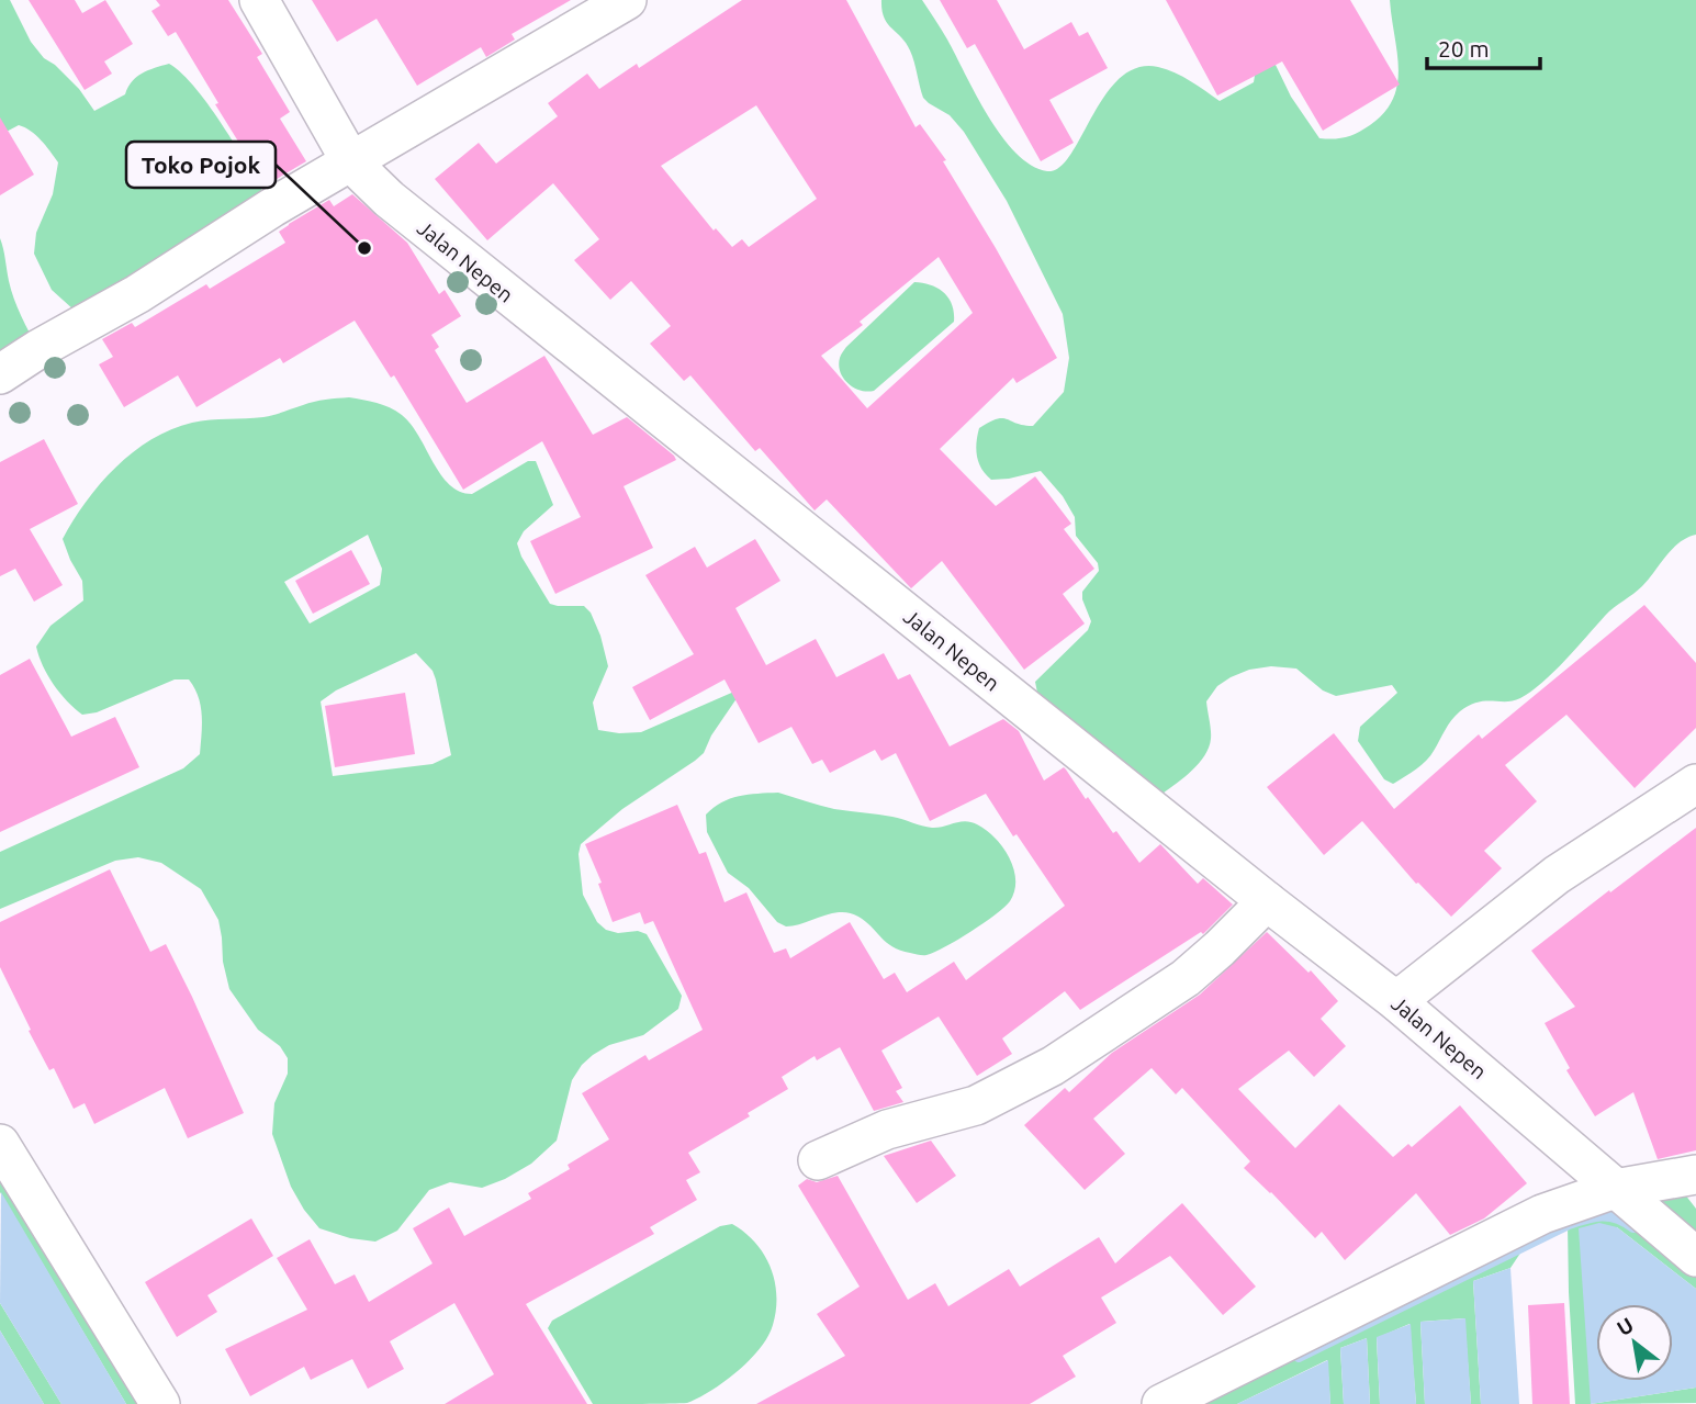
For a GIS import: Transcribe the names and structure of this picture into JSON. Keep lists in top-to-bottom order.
{
  "streets": {
    "street": ["Jalan Nepen"]
  },
  "places": ["Toko Pojok"],
  "scale_bar": "20 m",
  "north": "top left"
}
